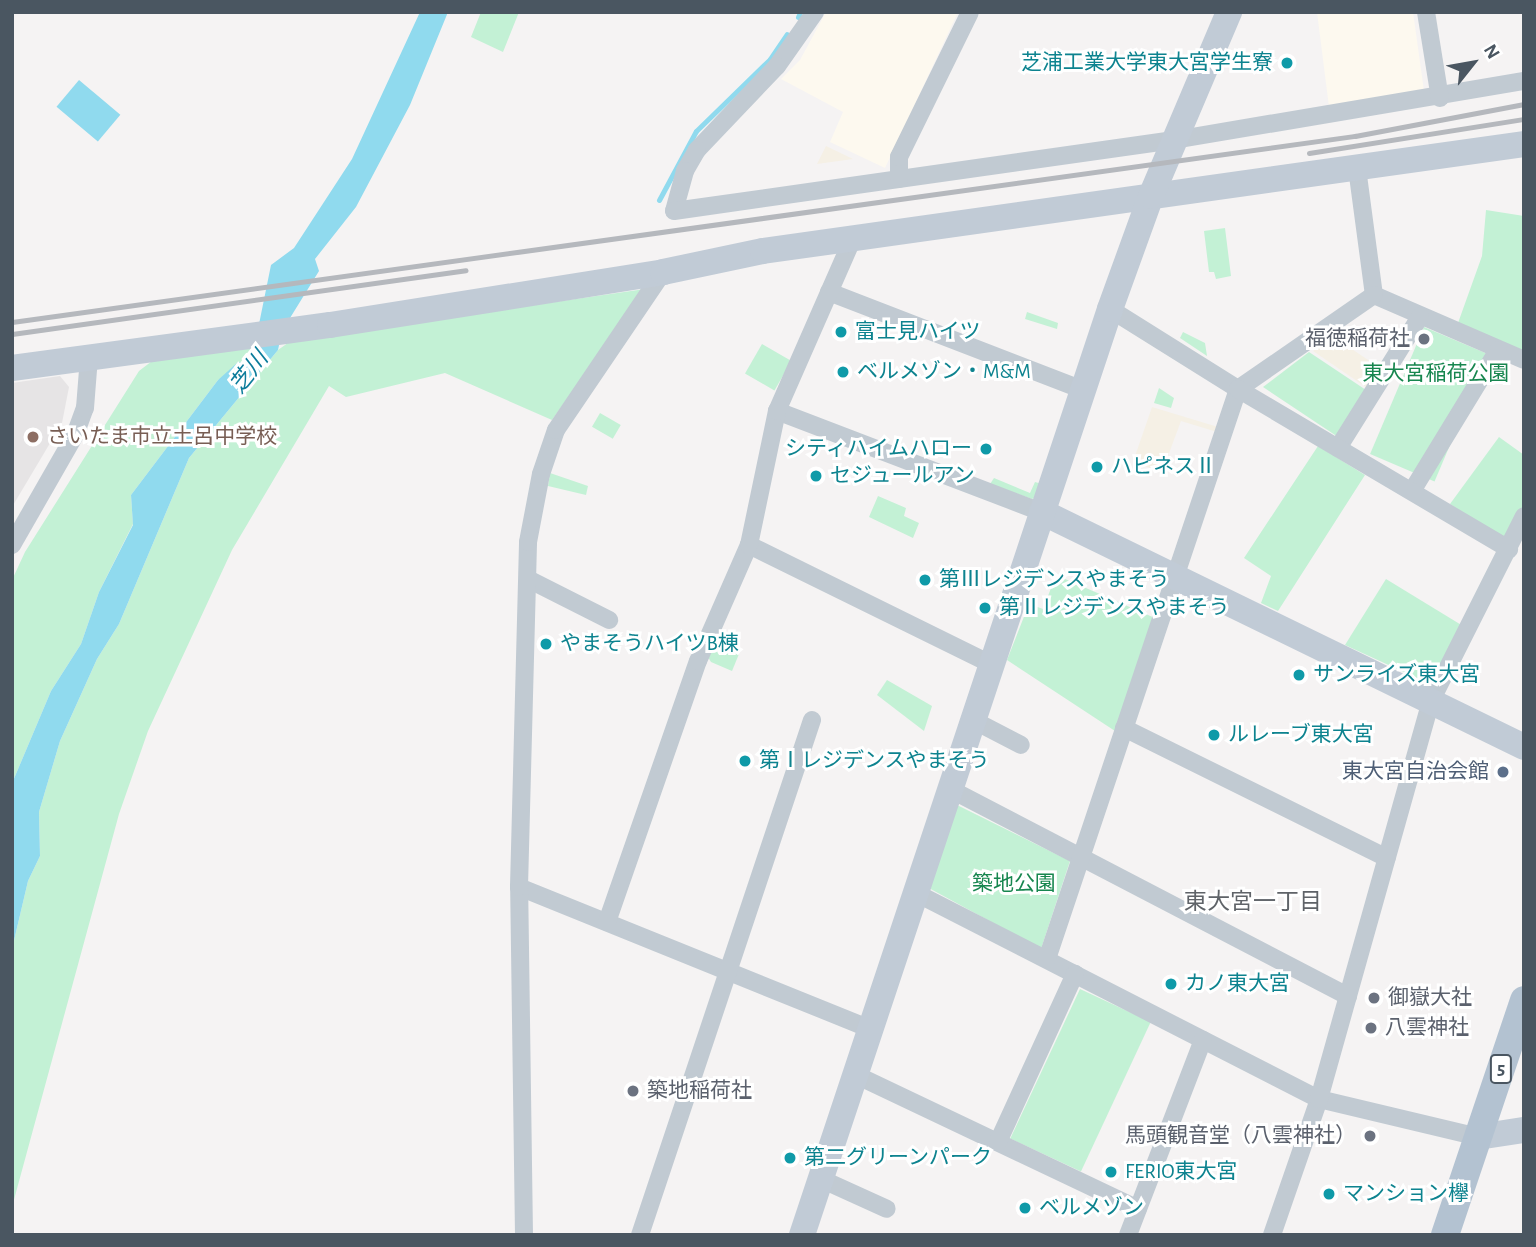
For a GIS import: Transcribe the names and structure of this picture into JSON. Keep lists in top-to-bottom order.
{
  "streets": {
    "main road": ["5"]
  },
  "districts": ["東大宮一丁目"],
  "water": ["芝川"],
  "parks": ["東大宮稲荷公園", "築地公園"],
  "places": [
    "芝浦工業大学東大宮学生寮",
    "富士見ハイツ",
    "福徳稲荷社",
    "ベルメゾン・M&M",
    "さいたま市立土呂中学校",
    "シティハイムハロー",
    "ハピネスⅡ",
    "セジュールアン",
    "第Ⅲレジデンスやまそう",
    "第Ⅱレジデンスやまそう",
    "やまそうハイツB棟",
    "サンライズ東大宮",
    "ルレーブ東大宮",
    "第Ⅰレジデンスやまそう",
    "東大宮自治会館",
    "カノ東大宮",
    "御嶽大社",
    "八雲神社",
    "築地稲荷社",
    "馬頭観音堂（八雲神社）",
    "第二グリーンパーク",
    "FERIO東大宮",
    "マンション欅",
    "ベルメゾン"
  ],
  "north": "top right"
}
